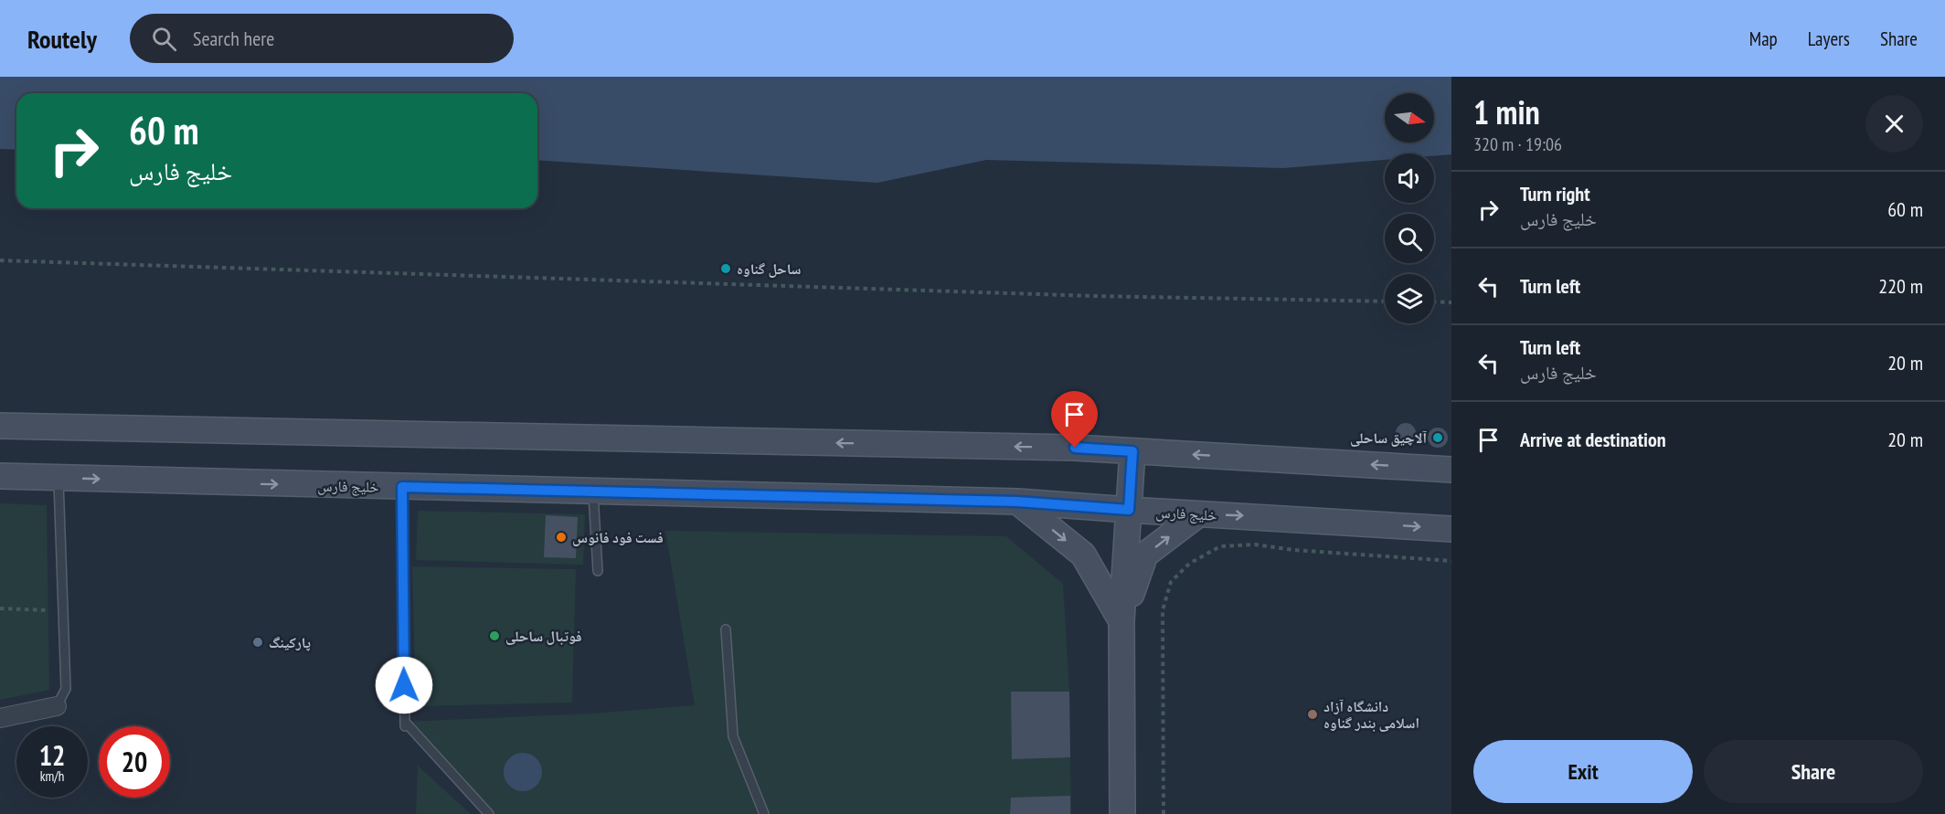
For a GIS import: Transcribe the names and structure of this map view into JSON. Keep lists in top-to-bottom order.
{
  "streets": {
    "main road": ["خلیج فارس"]
  },
  "places": [
    "ساحل گناوه",
    "آلاچیق ساحلی",
    "فست فود فانوس",
    "فوتبال ساحلی",
    "پارکینگ",
    "دانشگاه آزاد اسلامی بندر گناوه"
  ],
  "north": "right",
  "page": {
    "header": "Routely",
    "search": "Search here",
    "nav": ["Map", "Layers", "Share"],
    "heading": ["1 min", "320 m · 19:06"],
    "turn": ["60 m", "خلیج فارس"],
    "list": [
      {
        "name": "Turn right",
        "note": "خلیج فارس",
        "value": "60 m"
      },
      {
        "name": "Turn left",
        "value": "220 m"
      },
      {
        "name": "Turn left",
        "note": "خلیج فارس",
        "value": "20 m"
      },
      {
        "name": "Arrive at destination",
        "value": "20 m"
      }
    ],
    "speed": "12 km/h",
    "limit": "20",
    "buttons": ["Exit", "Share"]
  }
}
